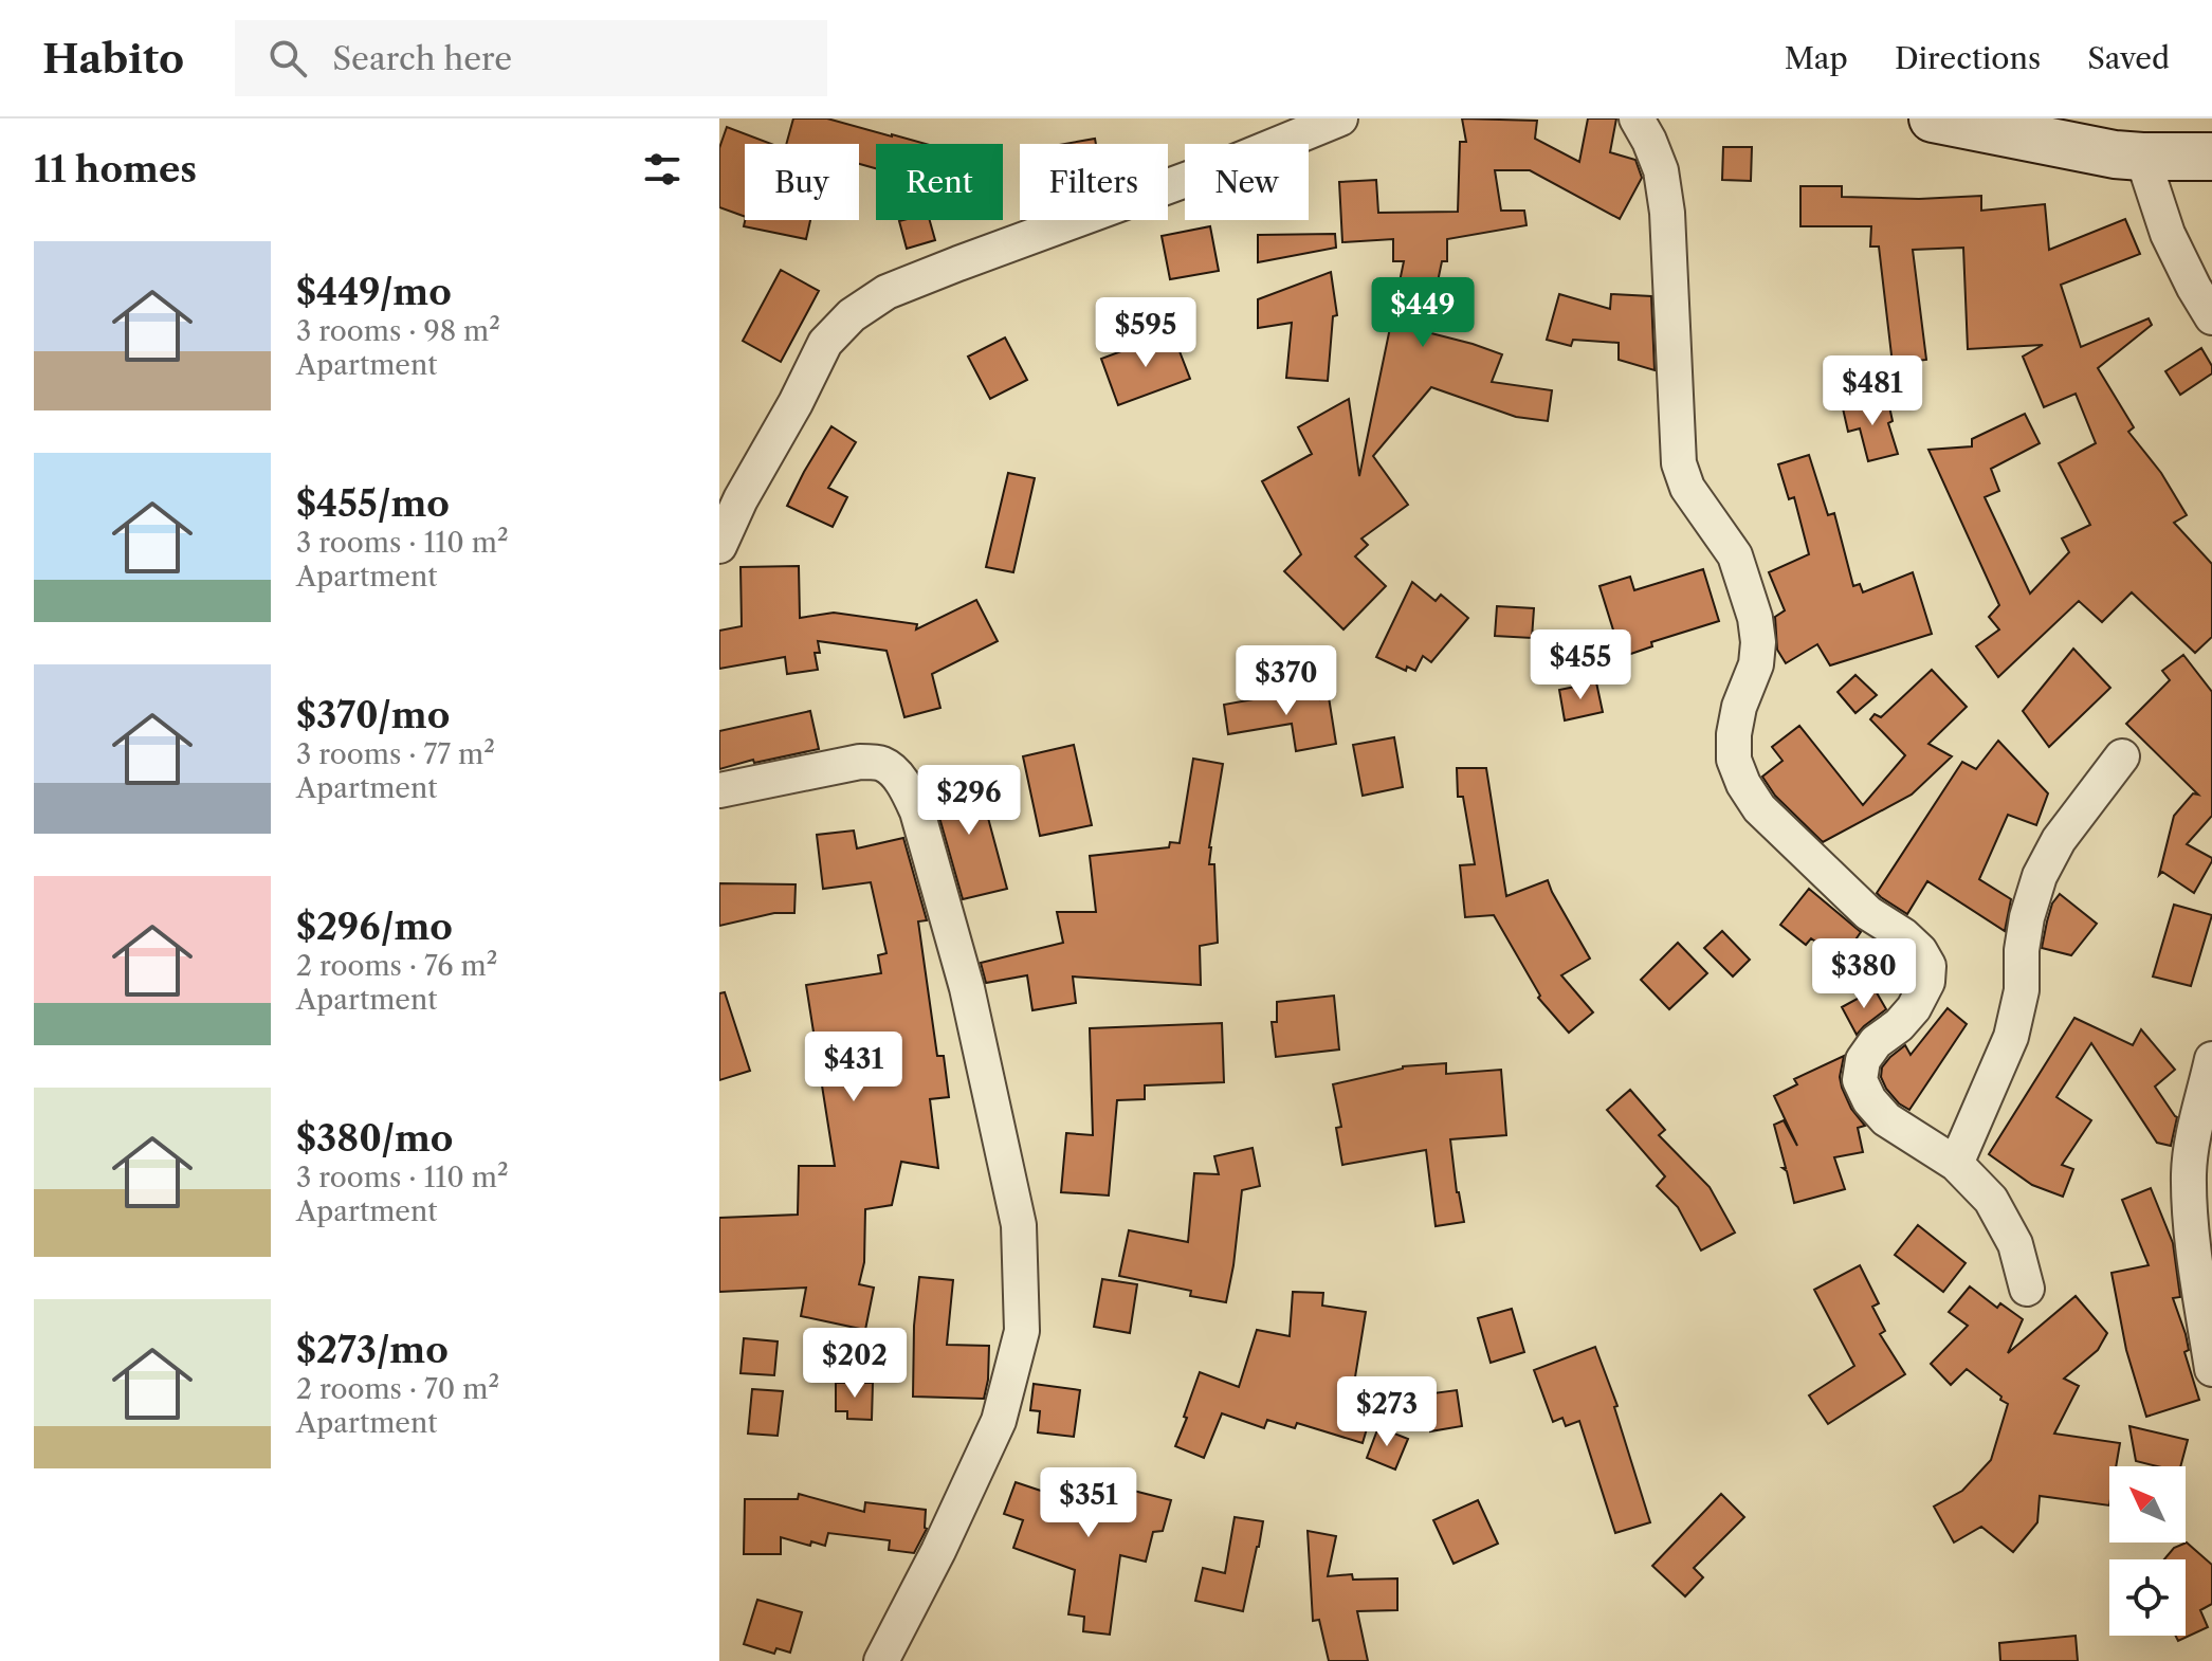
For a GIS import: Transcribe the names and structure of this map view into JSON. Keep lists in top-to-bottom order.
{
  "north": "top left",
  "page": {
    "header": "Habito",
    "search": "Search here",
    "nav": ["Map", "Directions", "Saved"],
    "heading": "11 homes",
    "chip": [
      "Buy",
      "Rent",
      "Filters",
      "New"
    ],
    "list": [
      {
        "name": "$449/mo",
        "note": "3 rooms · 98 m² · Apartment"
      },
      {
        "name": "$455/mo",
        "note": "3 rooms · 110 m² · Apartment"
      },
      {
        "name": "$370/mo",
        "note": "3 rooms · 77 m² · Apartment"
      },
      {
        "name": "$296/mo",
        "note": "2 rooms · 76 m² · Apartment"
      },
      {
        "name": "$380/mo",
        "note": "3 rooms · 110 m² · Apartment"
      },
      {
        "name": "$273/mo",
        "note": "2 rooms · 70 m² · Apartment"
      }
    ],
    "price": [
      "$449",
      "$595",
      "$481",
      "$455",
      "$370",
      "$296",
      "$380",
      "$431",
      "$202",
      "$273",
      "$351"
    ]
  }
}
